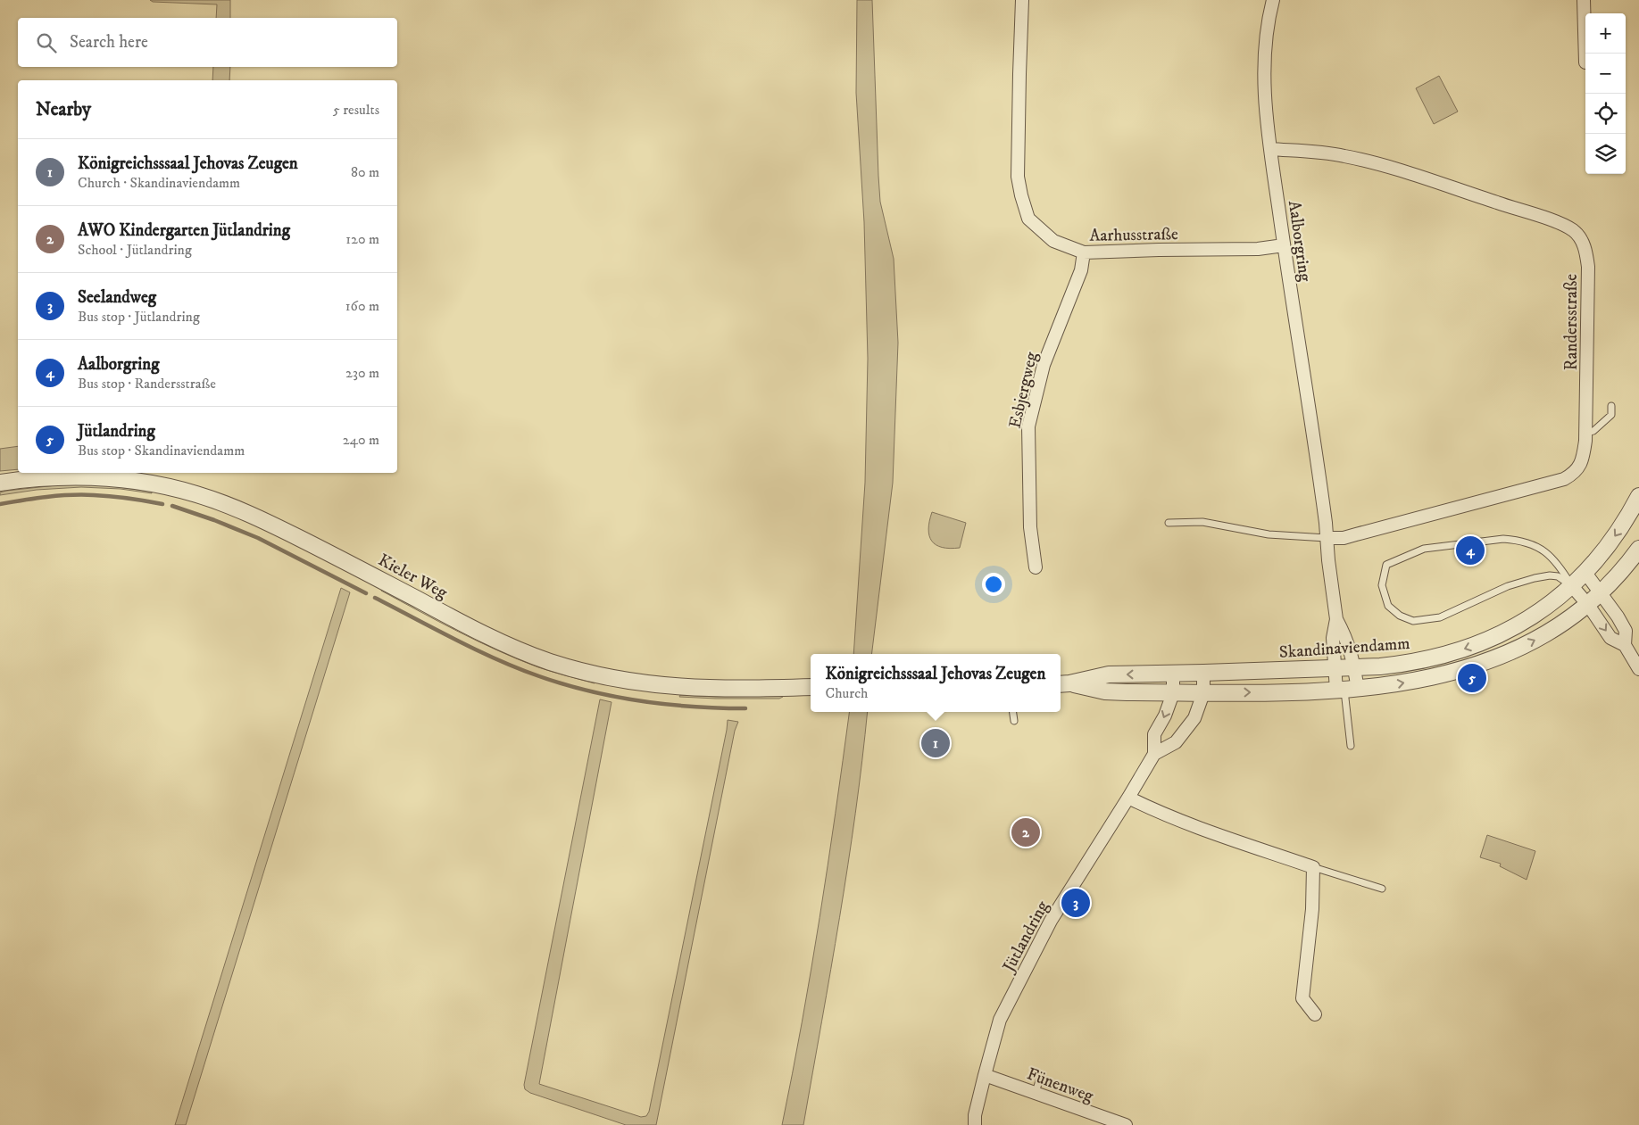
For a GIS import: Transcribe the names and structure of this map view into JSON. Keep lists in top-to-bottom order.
{
  "streets": {
    "street": [
      "Aarhusstraße",
      "Aalborgring",
      "Randersstraße",
      "Esbjergweg",
      "Kieler Weg",
      "Skandinaviendamm",
      "Jütlandring",
      "Fünenweg"
    ]
  },
  "crossings": [
    ["Aarhusstraße", "Aalborgring"],
    ["Aarhusstraße", "Esbjergweg"],
    ["Aalborgring", "Randersstraße"],
    ["Aalborgring", "Skandinaviendamm"],
    ["Skandinaviendamm", "Jütlandring"],
    ["Jütlandring", "Fünenweg"]
  ],
  "page": {
    "map_buttons": ["+", "−"],
    "search": "Search here",
    "heading": ["Nearby", "5 results"],
    "list": [
      {
        "mark": "1",
        "name": "Königreichsssaal Jehovas Zeugen",
        "note": "Church · Skandinaviendamm",
        "value": "80 m"
      },
      {
        "mark": "2",
        "name": "AWO Kindergarten Jütlandring",
        "note": "School · Jütlandring",
        "value": "120 m"
      },
      {
        "mark": "3",
        "name": "Seelandweg",
        "note": "Bus stop · Jütlandring",
        "value": "160 m"
      },
      {
        "mark": "4",
        "name": "Aalborgring",
        "note": "Bus stop · Randersstraße",
        "value": "230 m"
      },
      {
        "mark": "5",
        "name": "Jütlandring",
        "note": "Bus stop · Skandinaviendamm",
        "value": "240 m"
      }
    ],
    "pins": [
      "4",
      "5",
      "1",
      "2",
      "3"
    ],
    "popup": ["Königreichsssaal Jehovas Zeugen", "Church"]
  }
}
